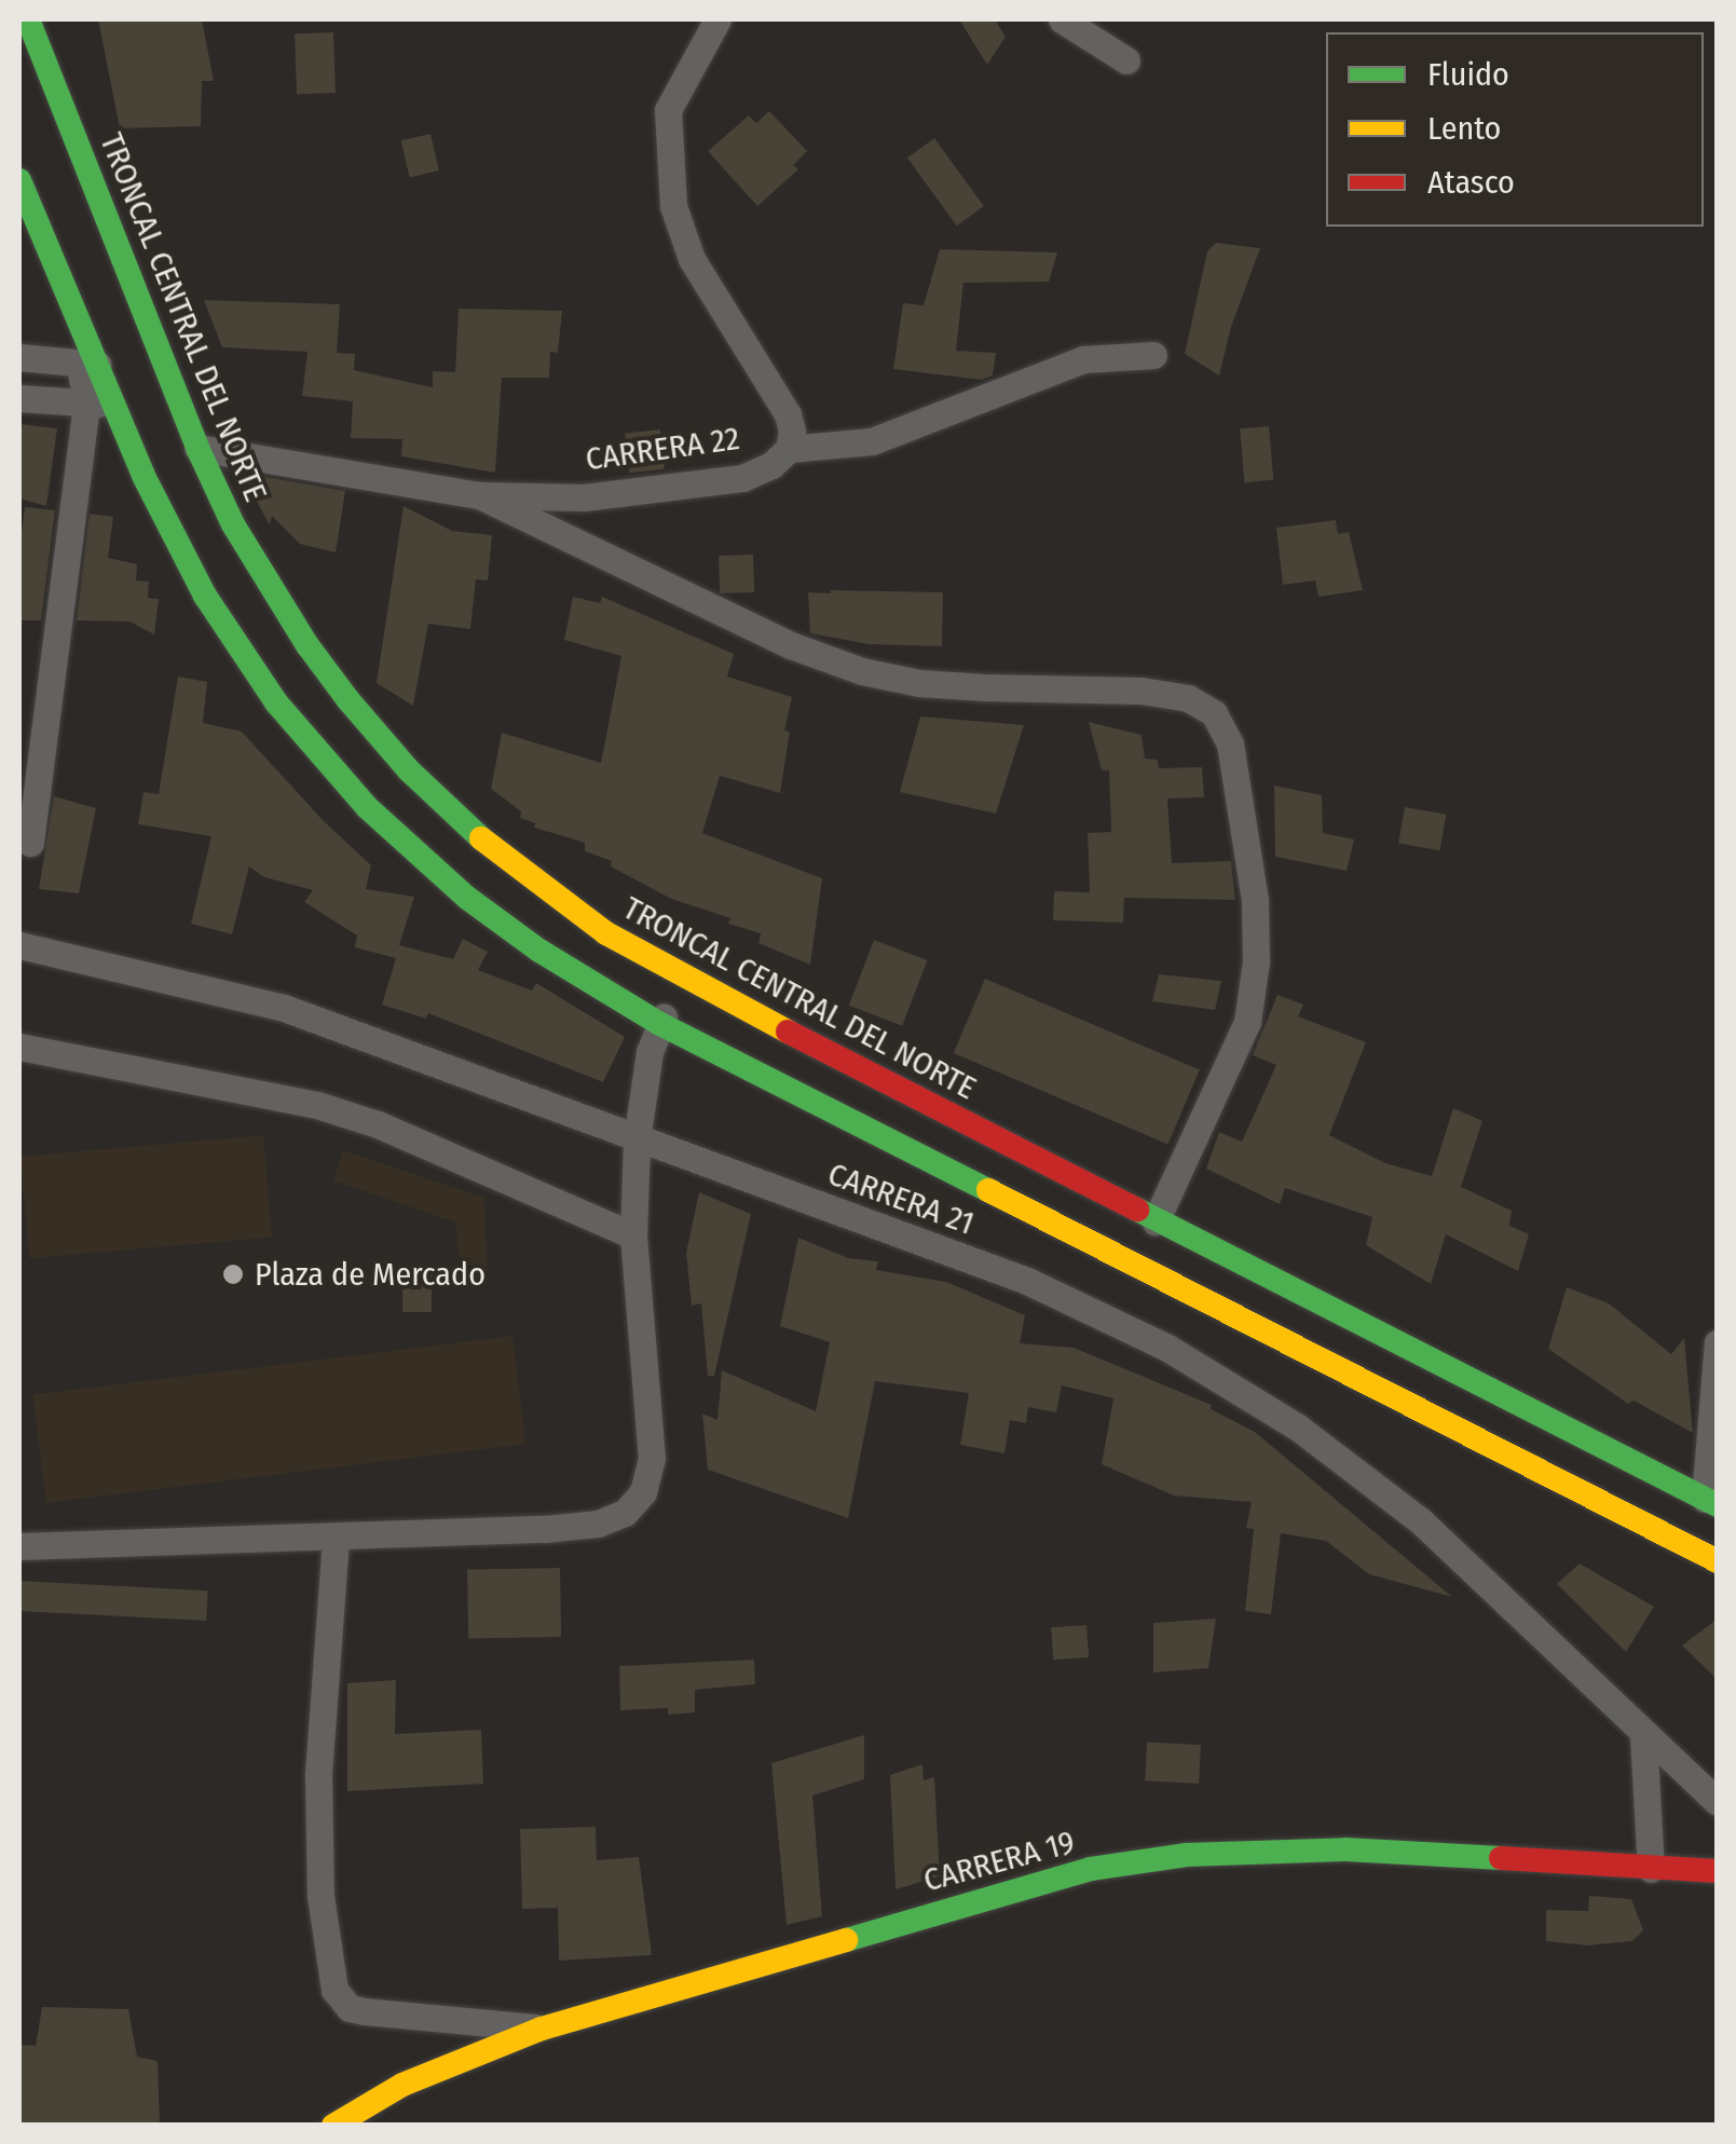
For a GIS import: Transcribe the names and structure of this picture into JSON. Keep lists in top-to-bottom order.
{
  "streets": {
    "main road": ["TRONCAL CENTRAL DEL NORTE", "CARRERA 19"],
    "street": ["CARRERA 22", "CARRERA 21"]
  },
  "crossings": [
    ["TRONCAL CENTRAL DEL NORTE", "CARRERA 22"]
  ],
  "places": ["Plaza de Mercado"],
  "legend": ["Fluido", "Lento", "Atasco"]
}
